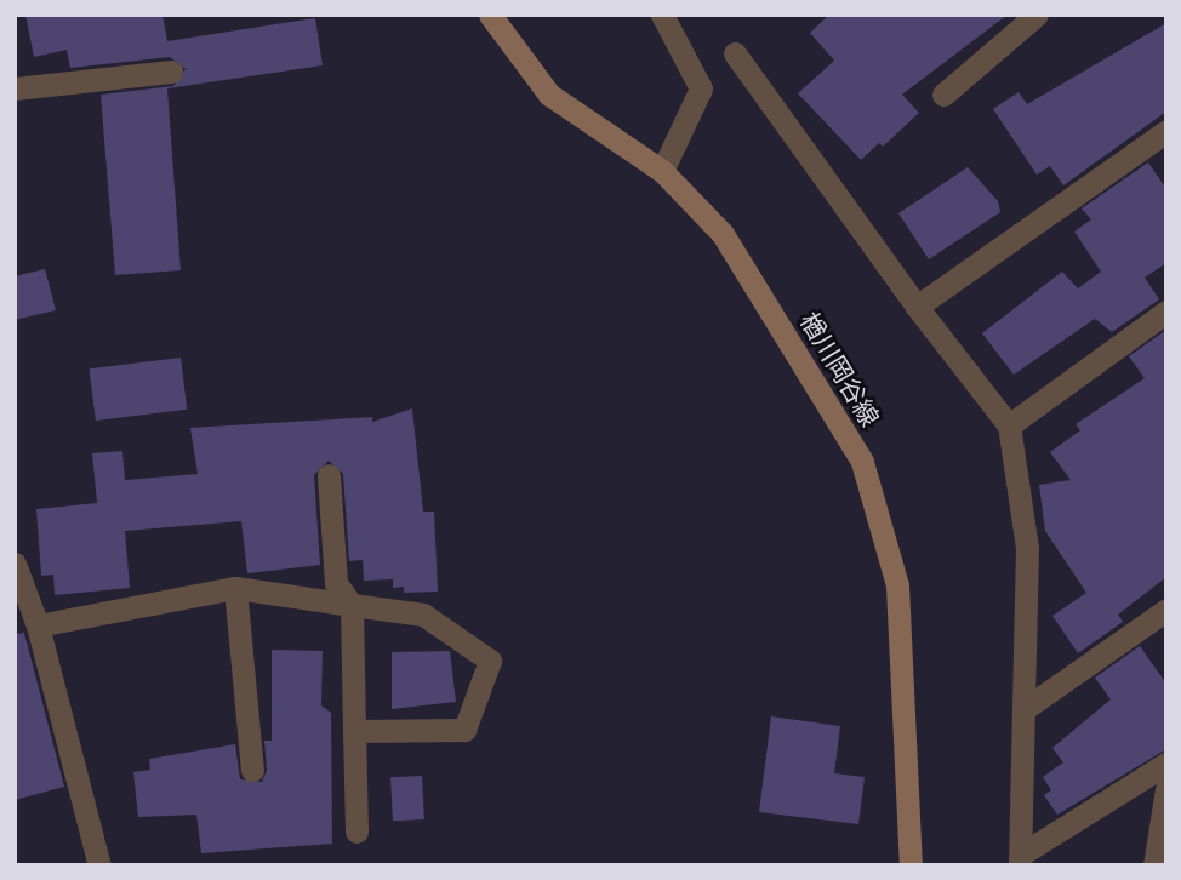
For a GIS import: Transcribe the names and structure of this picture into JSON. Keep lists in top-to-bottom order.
{
  "streets": {
    "main road": ["楢川岡谷線"]
  }
}
